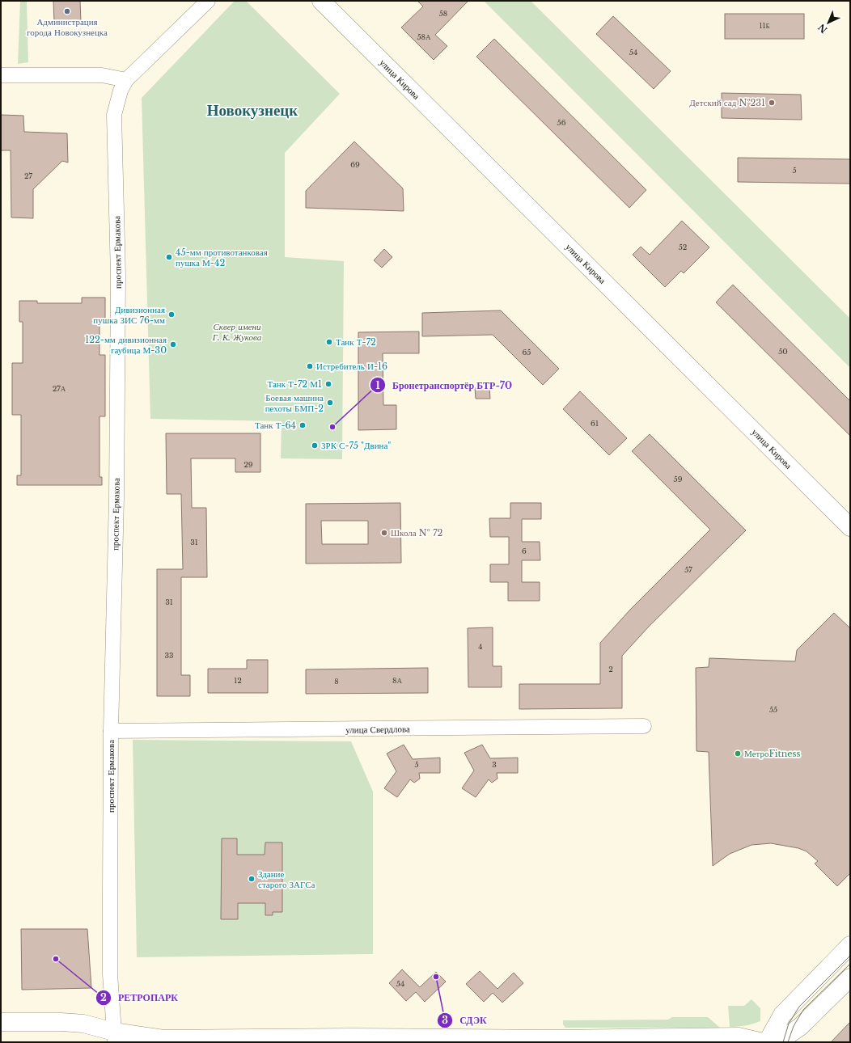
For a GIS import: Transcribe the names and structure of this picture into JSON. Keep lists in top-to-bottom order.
{
  "streets": {
    "main road": ["улица Кирова"],
    "street": ["проспект Ермакова", "улица Свердлова"]
  },
  "crossings": [
    ["проспект Ермакова", "улица Свердлова"]
  ],
  "districts": ["Новокузнецк"],
  "parks": ["Сквер имени Г. К. Жукова"],
  "places": [
    "Администрация города Новокузнецка",
    "Детский сад №231",
    "45-мм противотанковая пушка М-42",
    "Дивизионная пушка ЗИС 76-мм",
    "Танк Т-72",
    "122-мм дивизионная гаубица М-30",
    "Истребитель И-16",
    "Танк Т-72 М1",
    "Боевая машина пехоты БМП-2",
    "Танк Т-64",
    "Бронетранспортёр БТР-70",
    "ЗРК С-75 \"Двина\"",
    "Школа № 72",
    "МетроFitness",
    "Здание старого ЗАГСа",
    "РЕТРОПАРК",
    "СДЭК"
  ],
  "house_numbers": [
    "58",
    "11Б",
    "58А",
    "54",
    "56",
    "69",
    "5",
    "27",
    "52",
    "50",
    "65",
    "27А",
    "61",
    "29",
    "59",
    "31",
    "6",
    "57",
    "31",
    "4",
    "33",
    "2",
    "12",
    "8А",
    "8",
    "55",
    "5",
    "3",
    "54"
  ],
  "north": "bottom left"
}
